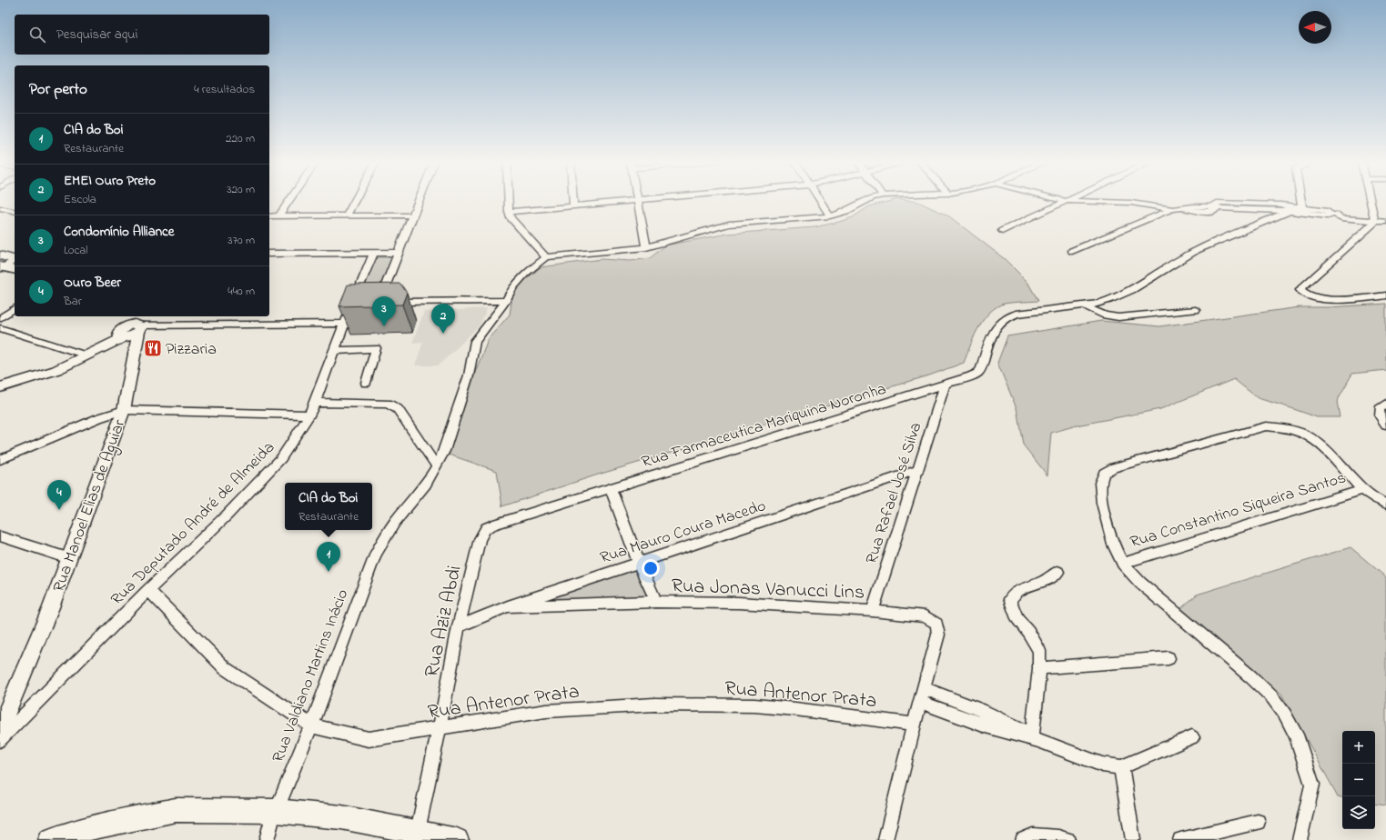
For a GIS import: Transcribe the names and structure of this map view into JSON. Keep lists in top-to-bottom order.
{
  "streets": {
    "main road": ["Rua Manoel Elias de Aguiar"],
    "street": [
      "Rua Farmaceutica Mariquina Noronha",
      "Rua Rafael José Silva",
      "Rua Constantino Siqueira Santos",
      "Rua Deputado André de Almeida",
      "Rua Mauro Coura Macedo",
      "Rua Jonas Vanucci Lins",
      "Rua Aziz Abdi",
      "Rua Valdiano Martins Inácio",
      "Rua Antenor Prata"
    ]
  },
  "crossings": [
    ["Rua Farmaceutica Mariquina Noronha", "Rua Rafael José Silva"],
    ["Rua Farmaceutica Mariquina Noronha", "Rua Aziz Abdi"],
    ["Rua Rafael José Silva", "Rua Mauro Coura Macedo"],
    ["Rua Rafael José Silva", "Rua Jonas Vanucci Lins"],
    ["Rua Deputado André de Almeida", "Rua Antenor Prata"],
    ["Rua Mauro Coura Macedo", "Rua Jonas Vanucci Lins"],
    ["Rua Mauro Coura Macedo", "Rua Aziz Abdi"],
    ["Rua Aziz Abdi", "Rua Antenor Prata"],
    ["Rua Valdiano Martins Inácio", "Rua Antenor Prata"]
  ],
  "places": {
    "restaurant": ["Pizzaria"]
  },
  "north": "left",
  "page": {
    "search": "Pesquisar aqui",
    "heading": ["Por perto", "4 resultados"],
    "list": [
      {
        "mark": "1",
        "name": "CIA do Boi",
        "note": "Restaurante",
        "value": "220 m"
      },
      {
        "mark": "2",
        "name": "EMEI Ouro Preto",
        "note": "Escola",
        "value": "320 m"
      },
      {
        "mark": "3",
        "name": "Condomínio Alliance",
        "note": "Local",
        "value": "370 m"
      },
      {
        "mark": "4",
        "name": "Ouro Beer",
        "note": "Bar",
        "value": "440 m"
      }
    ],
    "pins": [
      "3",
      "2",
      "4",
      "1"
    ],
    "popup": ["CIA do Boi", "Restaurante"],
    "map_buttons": ["+", "−"]
  }
}
